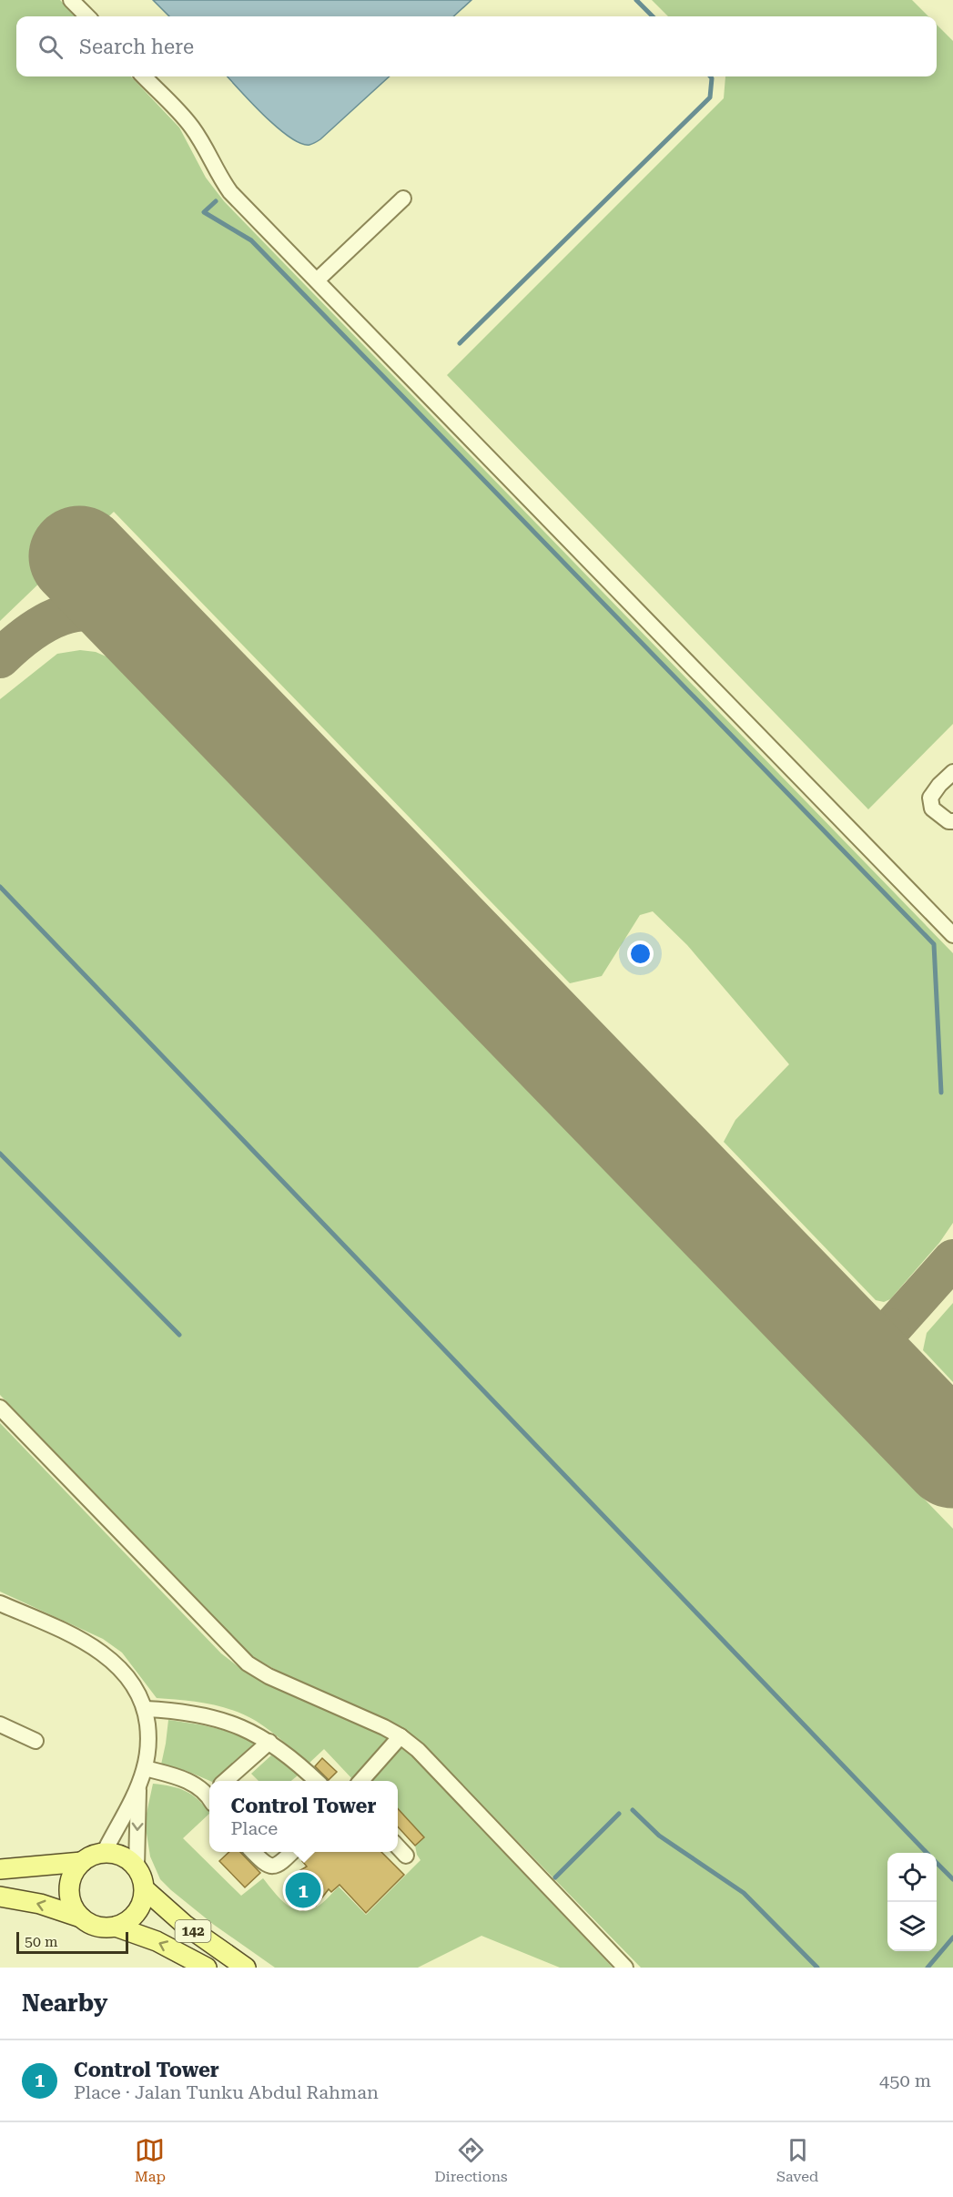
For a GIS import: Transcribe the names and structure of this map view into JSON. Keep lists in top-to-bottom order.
{
  "streets": {
    "main road": ["142"]
  },
  "scale_bar": "50 m",
  "page": {
    "search": "Search here",
    "popup": ["Control Tower", "Place"],
    "pins": "1",
    "scale": "50 m",
    "heading": "Nearby",
    "list": [
      {
        "mark": "1",
        "name": "Control Tower",
        "note": "Place · Jalan Tunku Abdul Rahman",
        "value": "450 m"
      }
    ],
    "nav": ["Map", "Directions", "Saved"]
  }
}
